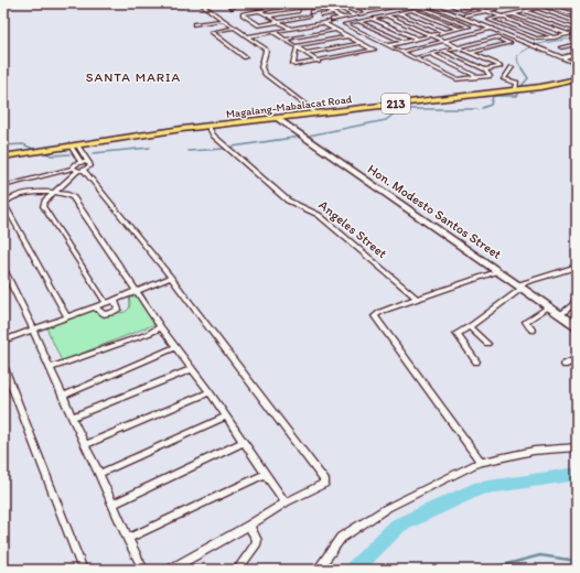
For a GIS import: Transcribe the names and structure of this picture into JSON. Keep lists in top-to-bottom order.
{
  "streets": {
    "main road": ["213", "Magalang-Mabalacat Road"],
    "street": ["Hon. Modesto Santos Street", "Angeles Street"]
  },
  "crossings": [
    ["Magalang-Mabalacat Road", "Hon. Modesto Santos Street"],
    ["Magalang-Mabalacat Road", "Angeles Street"]
  ],
  "districts": ["SANTA MARIA"]
}
